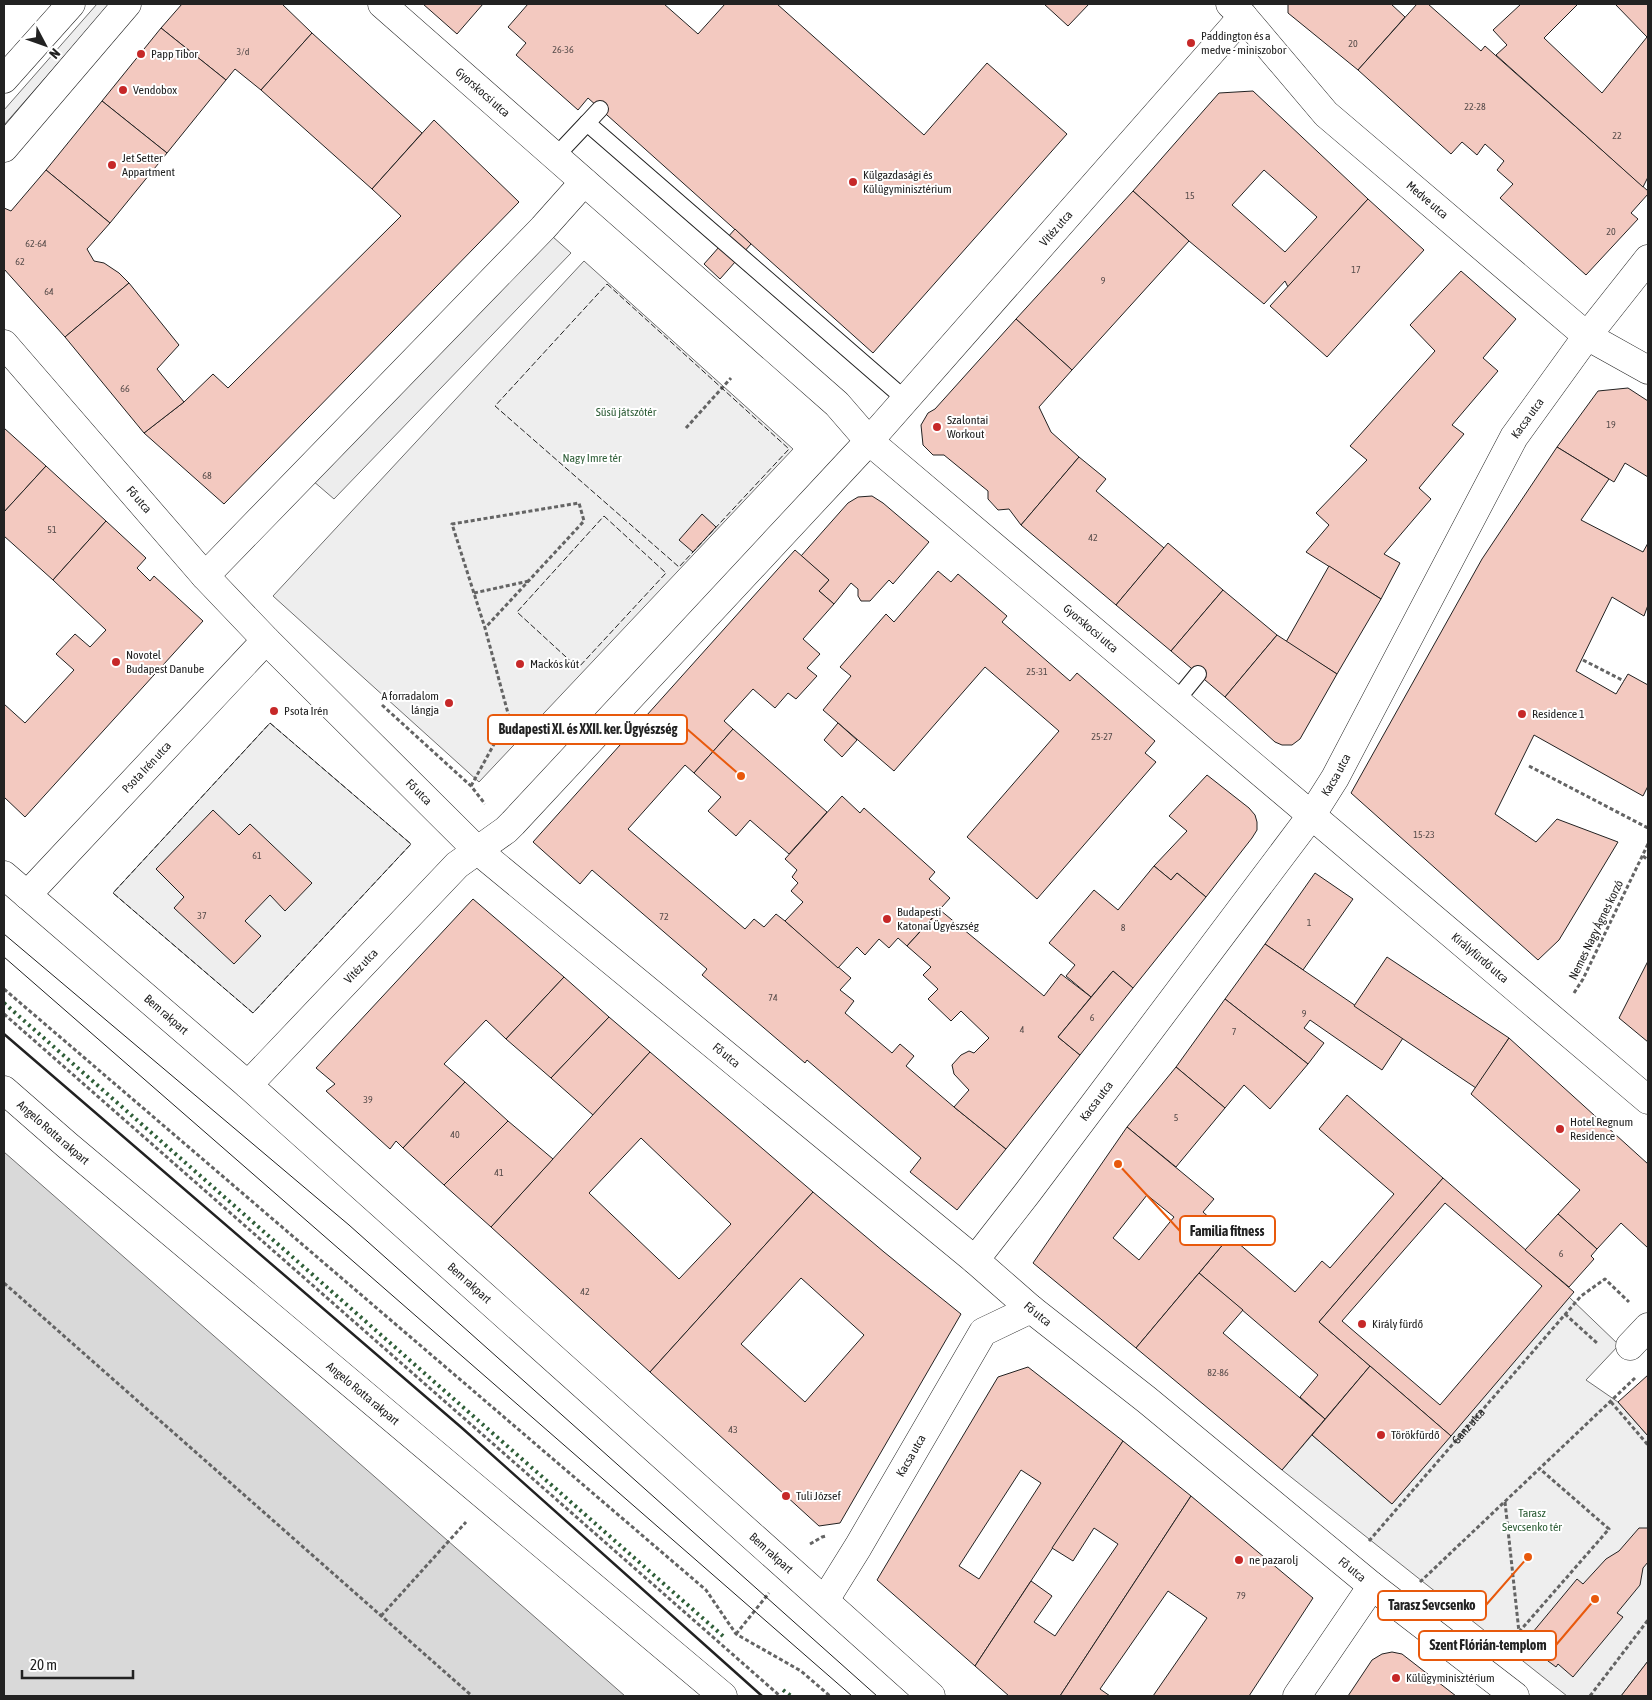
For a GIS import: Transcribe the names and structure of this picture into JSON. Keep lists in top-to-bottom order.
{
  "streets": {
    "street": [
      "Gyorskocsi utca",
      "Medve utca",
      "Vitéz utca",
      "Kacsa utca",
      "Fő utca",
      "Psota Irén utca",
      "Királyfürdő utca",
      "Bem rakpart",
      "Angelo Rotta rakpart"
    ],
    "path": ["Nemes Nagy Ágnes korzó", "Ganz utca"]
  },
  "crossings": [
    ["Gyorskocsi utca", "Vitéz utca"],
    ["Gyorskocsi utca", "Kacsa utca"],
    ["Gyorskocsi utca", "Királyfürdő utca"],
    ["Medve utca", "Vitéz utca"],
    ["Medve utca", "Kacsa utca"],
    ["Vitéz utca", "Fő utca"],
    ["Vitéz utca", "Bem rakpart"],
    ["Kacsa utca", "Fő utca"],
    ["Kacsa utca", "Királyfürdő utca"],
    ["Kacsa utca", "Bem rakpart"],
    ["Fő utca", "Psota Irén utca"],
    ["Psota Irén utca", "Bem rakpart"],
    ["Nemes Nagy Ágnes korzó", "Királyfürdő utca"]
  ],
  "parks": ["Süsü játszótér", "Nagy Imre tér", "Tarasz Sevcsenko tér"],
  "places": [
    "Paddington és a medve - miniszobor",
    "Papp Tibor",
    "Vendobox",
    "Jet Setter Appartment",
    "Külgazdasági és Külügyminisztérium",
    "Szalontai Workout",
    "Novotel Budapest Danube",
    "Mackós kút",
    "A forradalom lángja",
    "Psota Irén",
    "Residence 1",
    "Budapesti XI. és XXII. ker. Ügyészség",
    "Budapesti Katonai Ügyészség",
    "Hotel Regnum Residence",
    "Familia fitness",
    "Király fürdő",
    "Törökfürdő",
    "Tuli József",
    "Tarasz Sevcsenko",
    "ne pazarolj",
    "Szent Flórián-templom",
    "Külügyminisztérium"
  ],
  "house_numbers": [
    "20",
    "26-36",
    "3/d",
    "22-28",
    "22",
    "15",
    "20",
    "62-64",
    "62",
    "17",
    "9",
    "64",
    "66",
    "19",
    "68",
    "51",
    "42",
    "25-31",
    "25-27",
    "15-23",
    "61",
    "37",
    "72",
    "1",
    "8",
    "74",
    "9",
    "6",
    "4",
    "7",
    "39",
    "5",
    "40",
    "41",
    "6",
    "42",
    "82-86",
    "43",
    "79"
  ],
  "scale_bar": "20 m",
  "north": "bottom right"
}
